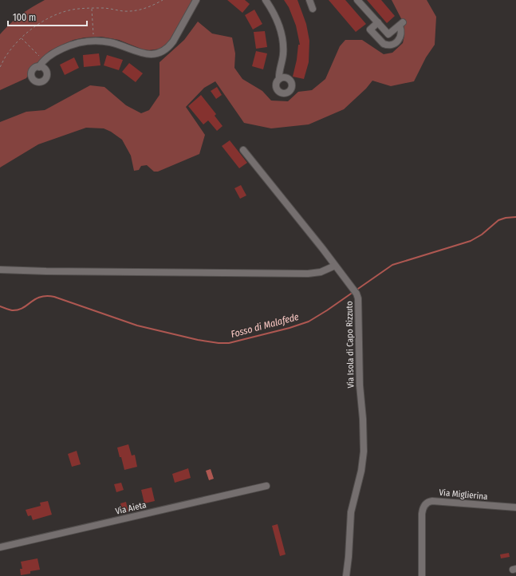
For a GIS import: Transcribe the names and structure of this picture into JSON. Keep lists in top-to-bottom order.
{
  "streets": {
    "street": ["Via Isola di Capo Rizzuto", "Via Miglierina", "Via Aieta"]
  },
  "water": ["Fosso di Malafede"],
  "scale_bar": "100 m"
}
